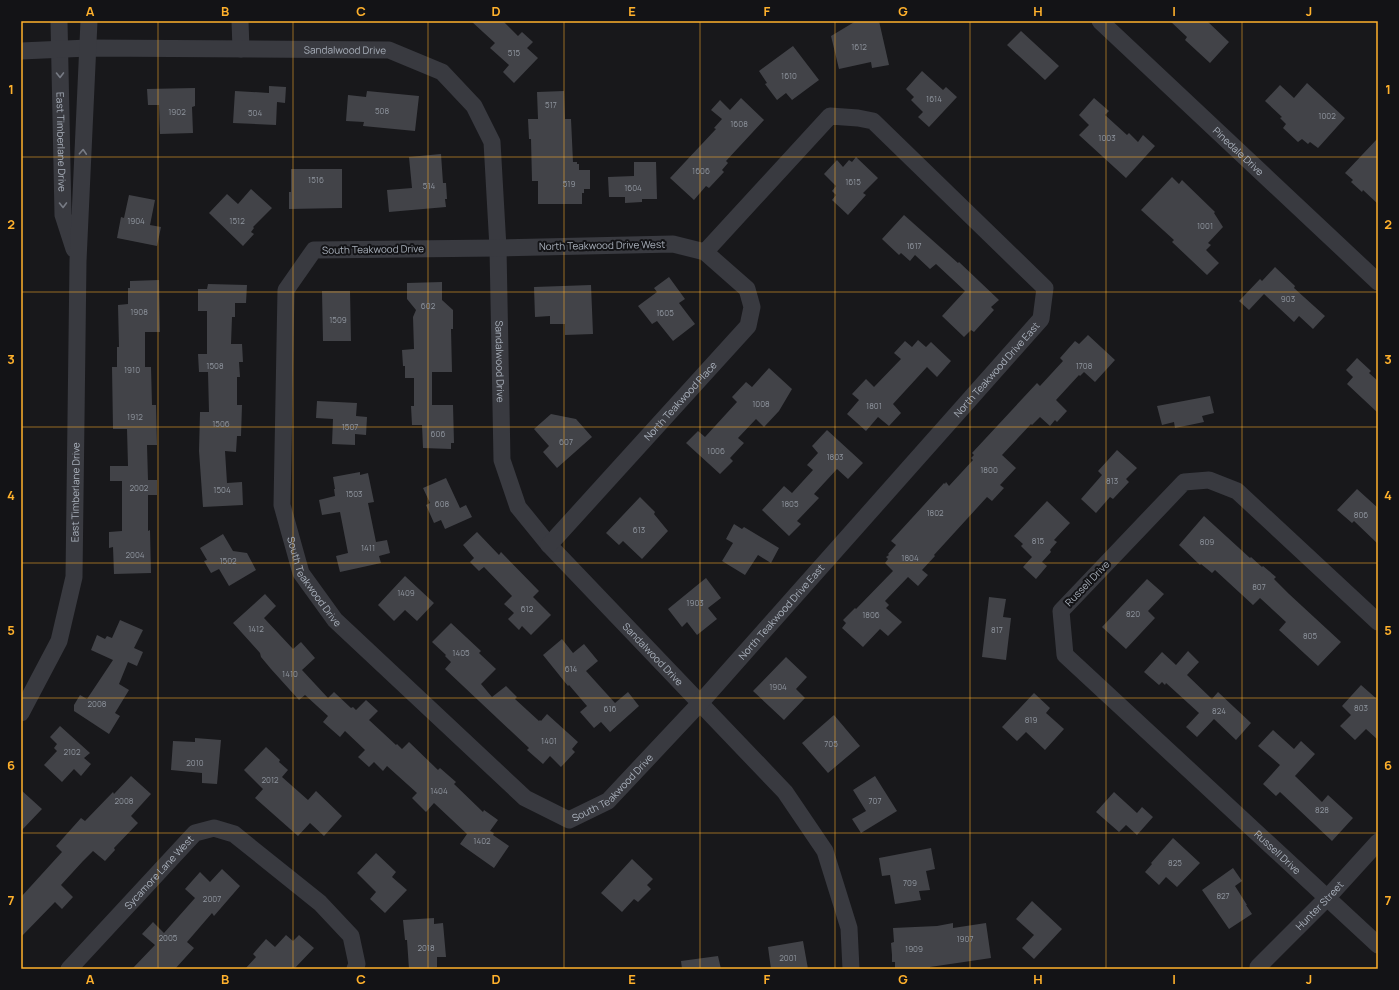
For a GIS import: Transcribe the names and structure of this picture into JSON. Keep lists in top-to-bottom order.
{
  "streets": {
    "street": [
      "Sandalwood Drive",
      "East Timberlane Drive",
      "Pinedale Drive",
      "North Teakwood Drive West",
      "South Teakwood Drive",
      "North Teakwood Drive East",
      "North Teakwood Place",
      "Russell Drive",
      "Sycamore Lane West",
      "Hunter Street"
    ]
  },
  "crossings": [
    ["Sandalwood Drive", "East Timberlane Drive"],
    ["Sandalwood Drive", "North Teakwood Drive West"],
    ["Sandalwood Drive", "South Teakwood Drive"],
    ["Sandalwood Drive", "North Teakwood Drive East"],
    ["Sandalwood Drive", "North Teakwood Place"],
    ["North Teakwood Drive West", "South Teakwood Drive"],
    ["North Teakwood Drive West", "North Teakwood Drive East"],
    ["North Teakwood Drive West", "North Teakwood Place"],
    ["South Teakwood Drive", "North Teakwood Drive East"],
    ["North Teakwood Drive East", "North Teakwood Place"],
    ["Russell Drive", "Hunter Street"]
  ],
  "house_numbers": [
    "1612",
    "515",
    "1610",
    "1614",
    "517",
    "508",
    "1902",
    "504",
    "1002",
    "1608",
    "1003",
    "1606",
    "1516",
    "1615",
    "519",
    "514",
    "1604",
    "1904",
    "1512",
    "1001",
    "1617",
    "903",
    "602",
    "1908",
    "1605",
    "1509",
    "1508",
    "1708",
    "1910",
    "1008",
    "1801",
    "1912",
    "1506",
    "1507",
    "606",
    "607",
    "1006",
    "1803",
    "1800",
    "813",
    "2002",
    "1504",
    "1503",
    "608",
    "1805",
    "1802",
    "806",
    "613",
    "815",
    "809",
    "1411",
    "2004",
    "1804",
    "1502",
    "807",
    "1409",
    "1903",
    "612",
    "820",
    "1806",
    "1412",
    "817",
    "805",
    "1405",
    "614",
    "1410",
    "1904",
    "2008",
    "803",
    "616",
    "824",
    "819",
    "1401",
    "705",
    "2102",
    "2010",
    "2012",
    "1404",
    "2008",
    "707",
    "828",
    "1402",
    "825",
    "709",
    "827",
    "2007",
    "2005",
    "1907",
    "2018",
    "1909",
    "2001"
  ],
  "grid": {
    "columns": [
      "A",
      "B",
      "C",
      "D",
      "E",
      "F",
      "G",
      "H",
      "I",
      "J"
    ],
    "rows": [
      "1",
      "2",
      "3",
      "4",
      "5",
      "6",
      "7"
    ]
  }
}
